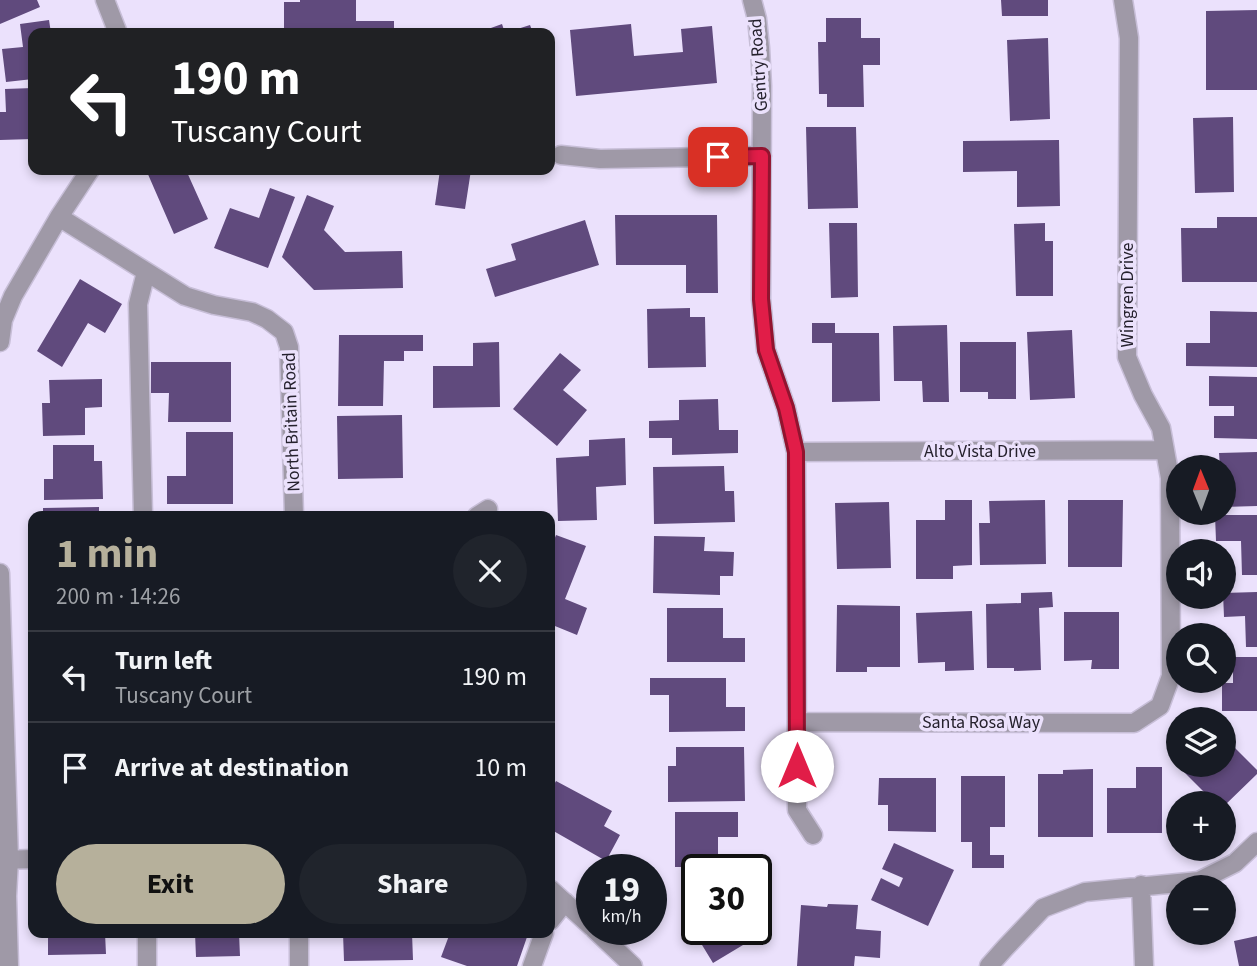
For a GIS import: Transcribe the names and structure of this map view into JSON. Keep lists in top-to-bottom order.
{
  "streets": {
    "street": [
      "Gentry Road",
      "Wingren Drive",
      "North Britain Road",
      "Alto Vista Drive",
      "Santa Rosa Way"
    ]
  },
  "crossings": [
    ["Gentry Road", "Alto Vista Drive"],
    ["Gentry Road", "Santa Rosa Way"],
    ["Wingren Drive", "Alto Vista Drive"],
    ["Wingren Drive", "Santa Rosa Way"]
  ],
  "north": "top",
  "page": {
    "turn": ["190 m", "Tuscany Court"],
    "map_buttons": ["+", "−"],
    "heading": ["1 min", "200 m · 14:26"],
    "list": [
      {
        "name": "Turn left",
        "note": "Tuscany Court",
        "value": "190 m"
      },
      {
        "name": "Arrive at destination",
        "value": "10 m"
      }
    ],
    "buttons": ["Exit", "Share"],
    "speed": "19 km/h",
    "limit": "30"
  }
}
